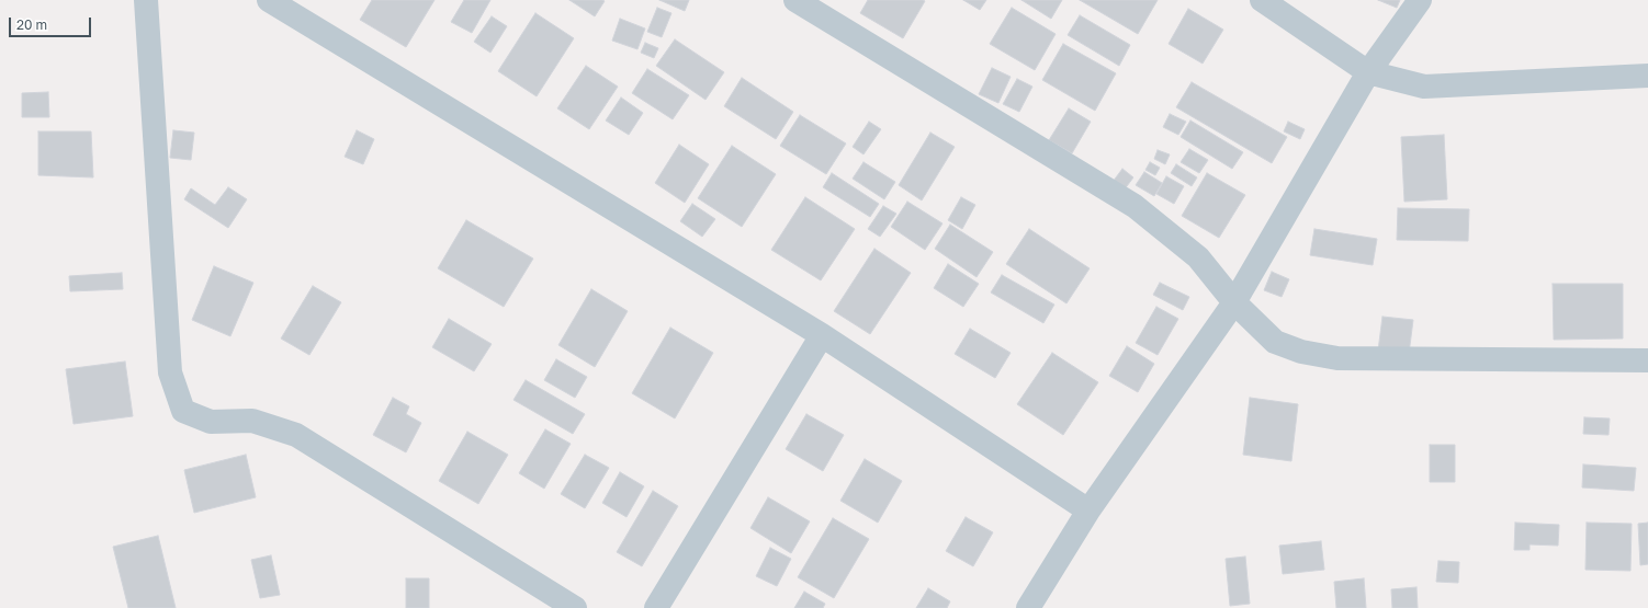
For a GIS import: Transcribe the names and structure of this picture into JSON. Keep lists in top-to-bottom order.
{
  "scale_bar": "20 m"
}
